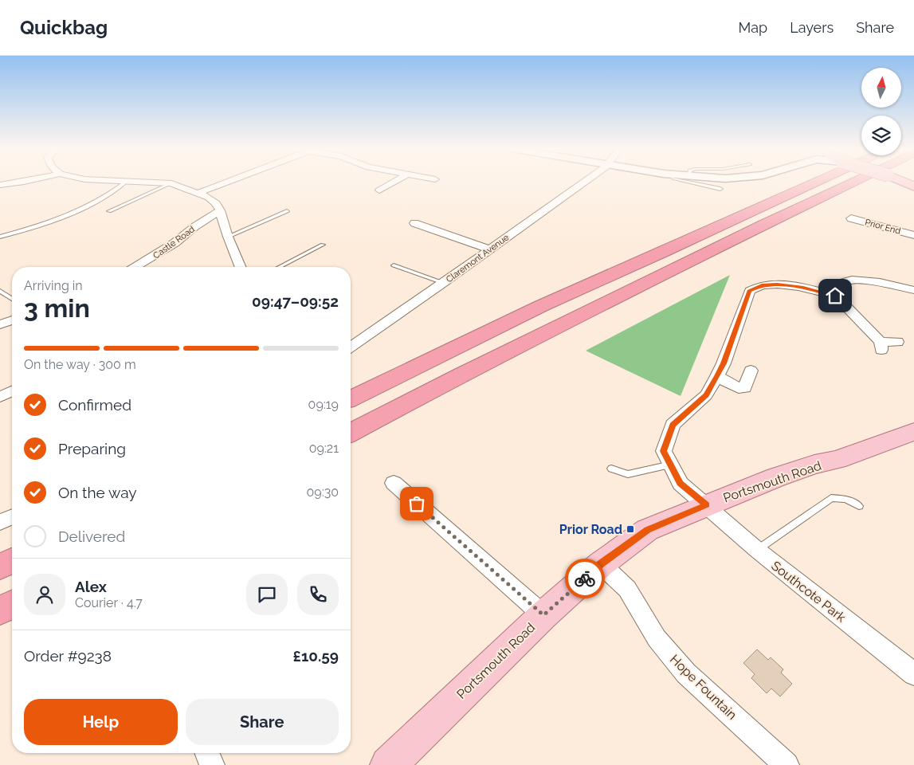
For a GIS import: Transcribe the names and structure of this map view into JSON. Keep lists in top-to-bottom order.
{
  "streets": {
    "main road": ["Portsmouth Road"],
    "street": [
      "Prior End",
      "Castle Road",
      "Claremont Avenue",
      "Southcote Park",
      "Hope Fountain"
    ]
  },
  "crossings": [
    ["Portsmouth Road", "Southcote Park"],
    ["Portsmouth Road", "Hope Fountain"]
  ],
  "places": {
    "transit": ["Prior Road"]
  },
  "north": "top",
  "page": {
    "header": "Quickbag",
    "nav": ["Map", "Layers", "Share"],
    "heading": ["3 min", "Arriving in", "09:47–09:52"],
    "panel": [
      "Alex",
      "Courier · 4.7",
      "Order #9238",
      "£10.59"
    ],
    "bar": "On the way · 300 m",
    "list": [
      ["Confirmed", "09:19"],
      ["Preparing", "09:21"],
      ["On the way", "09:30"],
      "Delivered"
    ],
    "buttons": ["Help", "Share"]
  }
}
